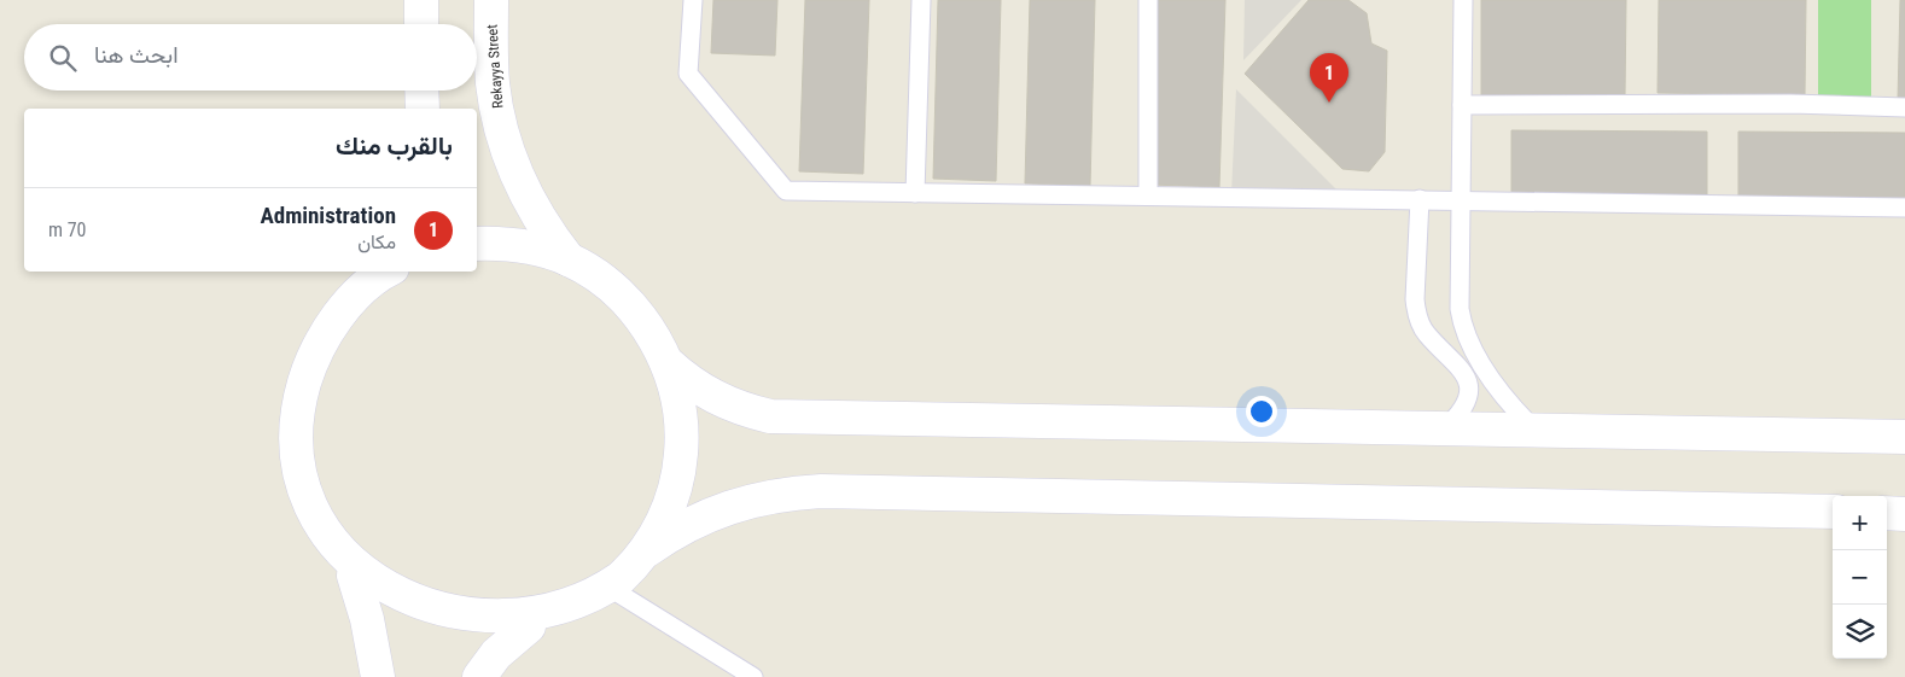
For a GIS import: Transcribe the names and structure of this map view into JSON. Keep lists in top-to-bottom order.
{
  "streets": {
    "street": ["Rekayya Street"]
  },
  "page": {
    "search": "ابحث هنا",
    "pins": "1",
    "heading": "بالقرب منك",
    "list": [
      {
        "mark": "1",
        "name": "Administration",
        "note": "مكان",
        "value": "70 m"
      }
    ],
    "map_buttons": ["+", "−"]
  }
}
